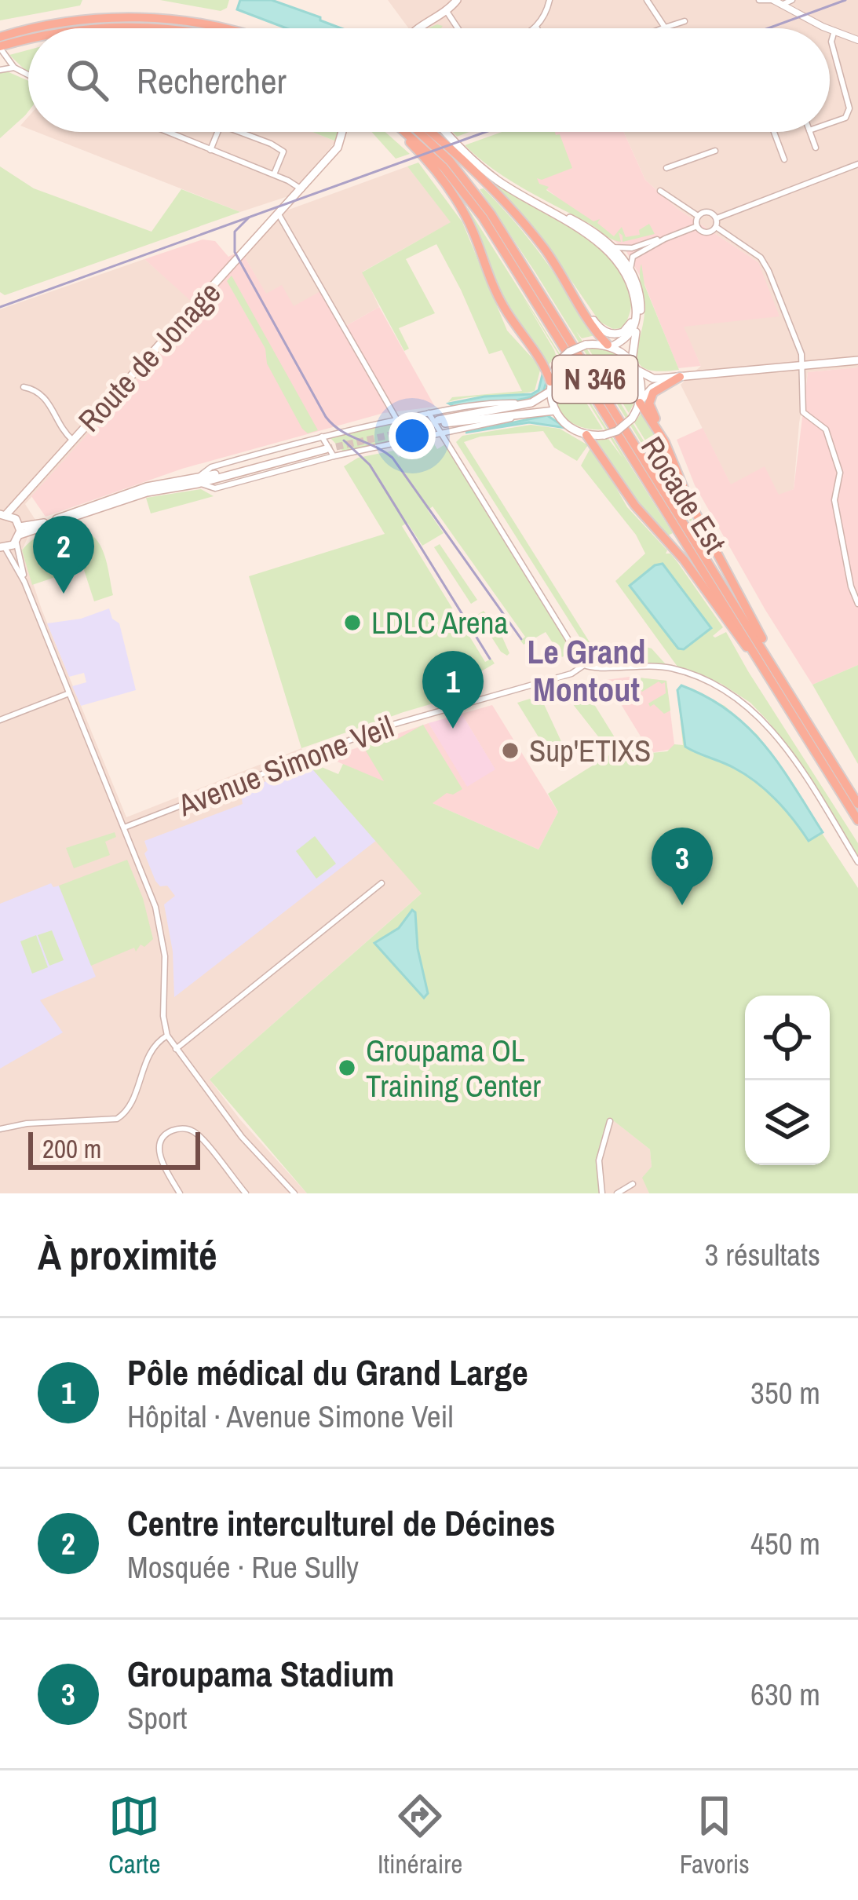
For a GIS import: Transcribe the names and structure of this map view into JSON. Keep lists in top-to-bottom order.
{
  "streets": {
    "highway": ["N 346", "Rocade Est"],
    "main road": ["Route de Jonage"],
    "street": ["Avenue Simone Veil"]
  },
  "districts": ["Le Grand Montout"],
  "places": ["LDLC Arena", "Sup'ETIXS", "Groupama OL Training Center"],
  "scale_bar": "200 m",
  "page": {
    "search": "Rechercher",
    "pins": ["2", "1", "3"],
    "scale": "200 m",
    "heading": ["À proximité", "3 résultats"],
    "list": [
      {
        "mark": "1",
        "name": "Pôle médical du Grand Large",
        "note": "Hôpital · Avenue Simone Veil",
        "value": "350 m"
      },
      {
        "mark": "2",
        "name": "Centre interculturel de Décines",
        "note": "Mosquée · Rue Sully",
        "value": "450 m"
      },
      {
        "mark": "3",
        "name": "Groupama Stadium",
        "note": "Sport",
        "value": "630 m"
      }
    ],
    "nav": ["Carte", "Itinéraire", "Favoris"]
  }
}
